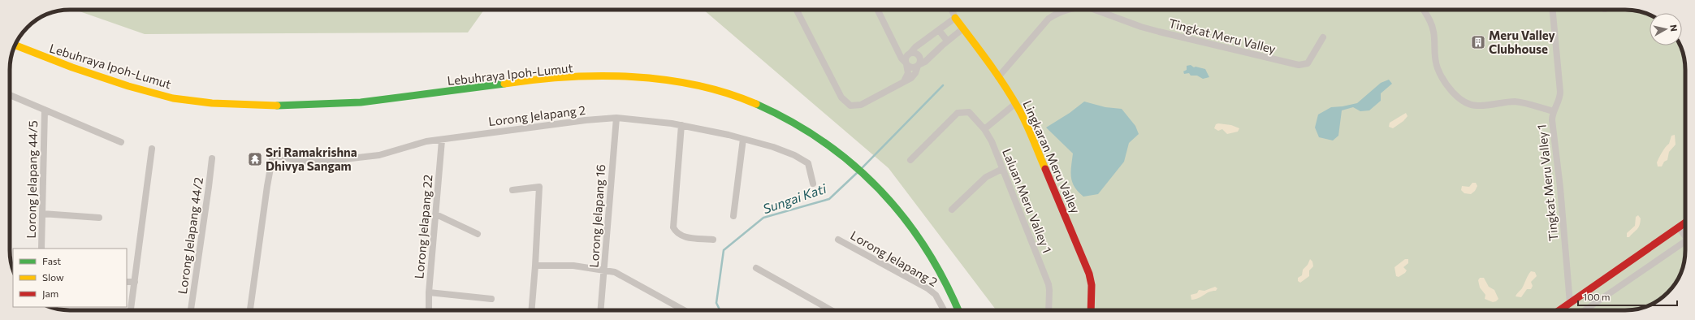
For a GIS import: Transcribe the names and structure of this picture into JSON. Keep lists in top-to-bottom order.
{
  "streets": {
    "main road": ["Lebuhraya Ipoh-Lumut", "Lingkaran Meru Valley"],
    "street": [
      "Tingkat Meru Valley",
      "Lorong Jelapang 2",
      "Lorong Jelapang 44/5",
      "Tingkat Meru Valley 1",
      "Laluan Meru Valley 1",
      "Lorong Jelapang 16",
      "Lorong Jelapang 22",
      "Lorong Jelapang 44/2"
    ]
  },
  "crossings": [
    ["Tingkat Meru Valley", "Lingkaran Meru Valley"],
    ["Lorong Jelapang 2", "Lorong Jelapang 16"],
    ["Lorong Jelapang 2", "Lorong Jelapang 22"]
  ],
  "water": ["Sungai Kati"],
  "places": {
    "building": ["Meru Valley Clubhouse"],
    "temple": ["Sri Ramakrishna Dhivya Sangam"]
  },
  "legend": ["Fast", "Slow", "Jam"],
  "scale_bar": "100 m",
  "north": "right"
}
